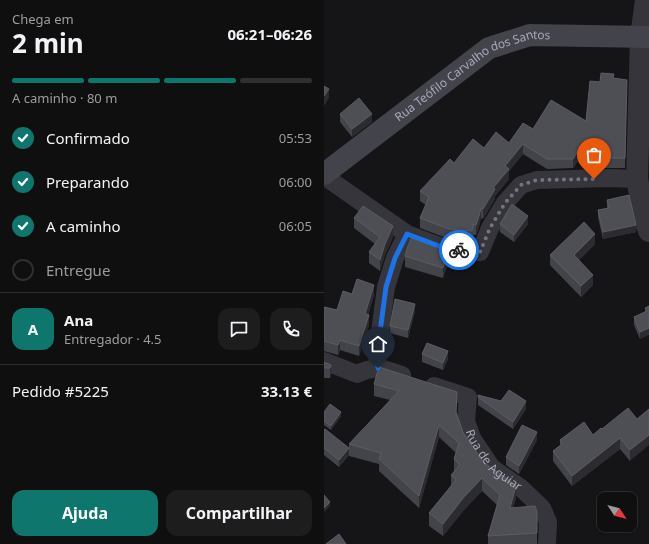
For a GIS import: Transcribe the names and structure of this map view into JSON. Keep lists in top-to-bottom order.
{
  "streets": {
    "main road": ["Rua Teófilo Carvalho dos Santos"],
    "street": ["Rua de Aguiar"]
  },
  "north": "bottom right",
  "page": {
    "heading": ["2 min", "Chega em", "06:21–06:26"],
    "panel": [
      "Ana",
      "Entregador · 4.5",
      "Pedido #5225",
      "33.13 €"
    ],
    "bar": "A caminho · 80 m",
    "list": [
      ["Confirmado", "05:53"],
      ["Preparando", "06:00"],
      ["A caminho", "06:05"],
      "Entregue"
    ],
    "round": "A",
    "buttons": ["Ajuda", "Compartilhar"]
  }
}
